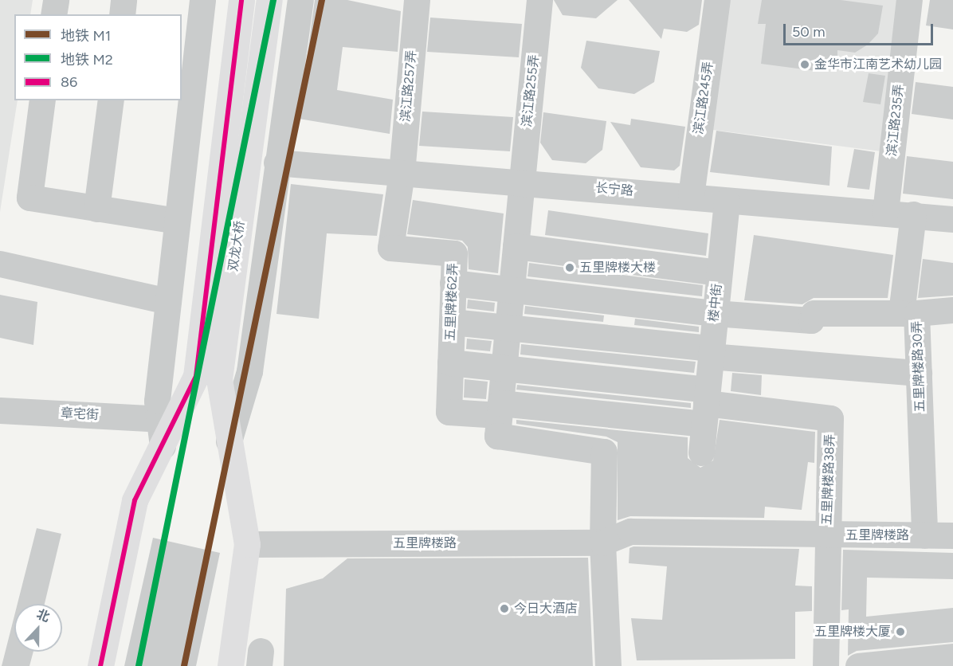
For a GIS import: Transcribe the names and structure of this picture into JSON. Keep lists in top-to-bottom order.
{
  "streets": {
    "main road": ["双龙大桥"],
    "street": [
      "滨江路257弄",
      "滨江路255弄",
      "滨江路245弄",
      "滨江路235弄",
      "长宁路",
      "五里牌楼62弄",
      "楼中街",
      "五里牌楼路30弄",
      "章宅街",
      "五里牌楼路38弄",
      "五里牌楼路"
    ]
  },
  "crossings": [
    ["滨江路257弄", "长宁路"],
    ["滨江路257弄", "五里牌楼62弄"],
    ["滨江路255弄", "长宁路"],
    ["滨江路255弄", "五里牌楼62弄"],
    ["滨江路255弄", "五里牌楼路"],
    ["滨江路245弄", "长宁路"],
    ["滨江路235弄", "长宁路"],
    ["长宁路", "五里牌楼62弄"],
    ["长宁路", "楼中街"],
    ["长宁路", "五里牌楼路30弄"],
    ["楼中街", "五里牌楼路38弄"],
    ["五里牌楼路30弄", "五里牌楼路"],
    ["五里牌楼路38弄", "五里牌楼路"]
  ],
  "places": [
    "金华市江南艺术幼儿园",
    "五里牌楼大楼",
    "今日大酒店",
    "五里牌楼大厦"
  ],
  "lines": ["metro line M1", "metro line M2", "transit line 86"],
  "legend": ["地铁 M1", "地铁 M2", "86"],
  "scale_bar": "50 m",
  "north": "top"
}
